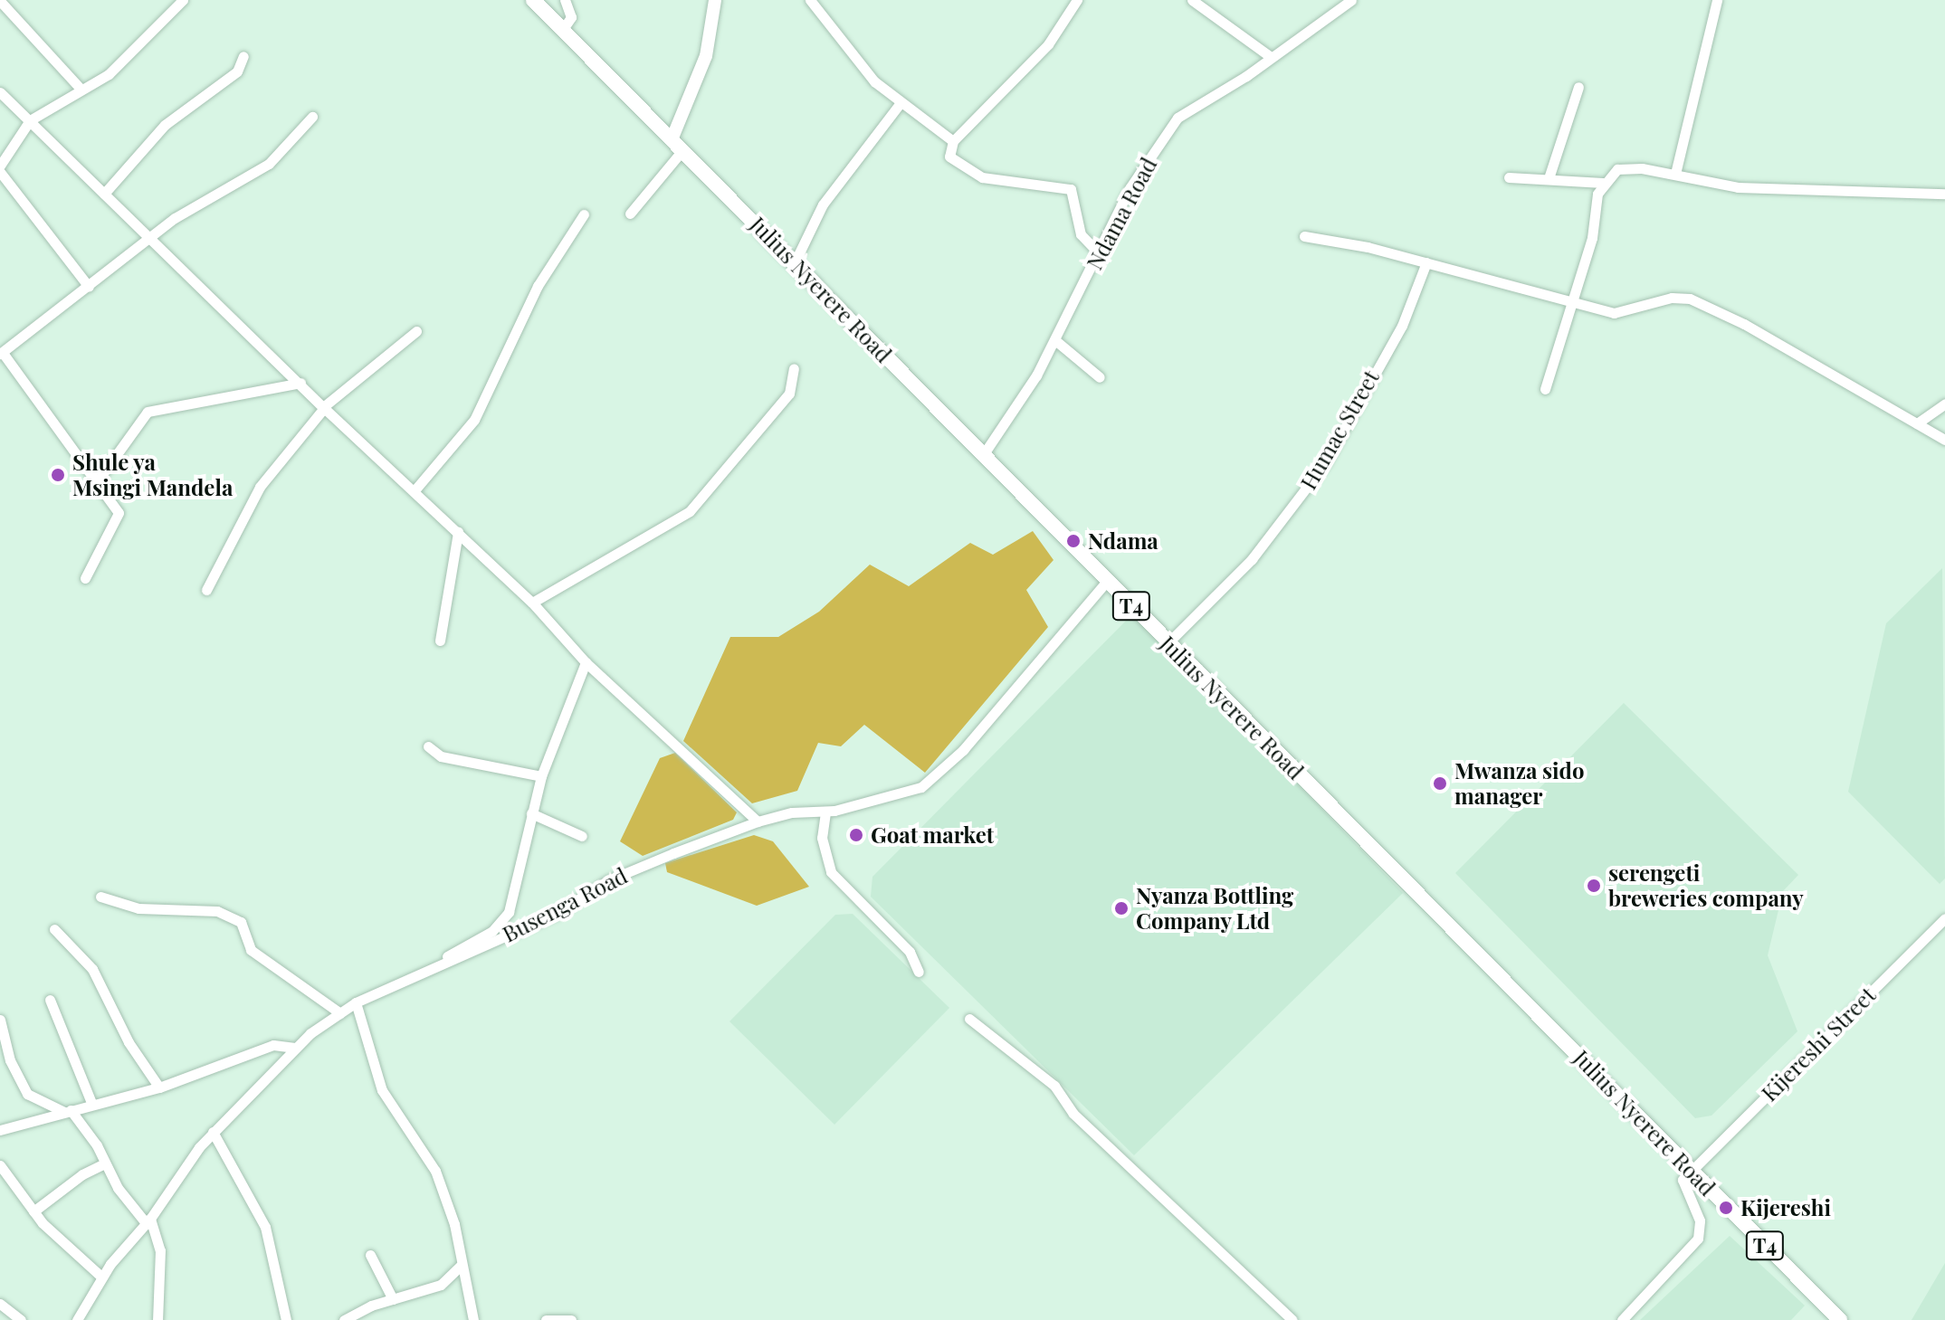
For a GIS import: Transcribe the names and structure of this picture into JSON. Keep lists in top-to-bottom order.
{
  "streets": {
    "highway": ["Julius Nyerere Road", "T4"],
    "street": [
      "Ndama Road",
      "Humac Street",
      "Busenga Road",
      "Kijereshi Street"
    ]
  },
  "crossings": [
    ["Ndama Road", "Julius Nyerere Road"],
    ["Julius Nyerere Road", "Humac Street"],
    ["Julius Nyerere Road", "Busenga Road"],
    ["Julius Nyerere Road", "Kijereshi Street"]
  ],
  "places": [
    "Shule ya Msingi Mandela",
    "Ndama",
    "Mwanza sido manager",
    "Goat market",
    "serengeti breweries company",
    "Nyanza Bottling Company Ltd",
    "Kijereshi"
  ]
}
